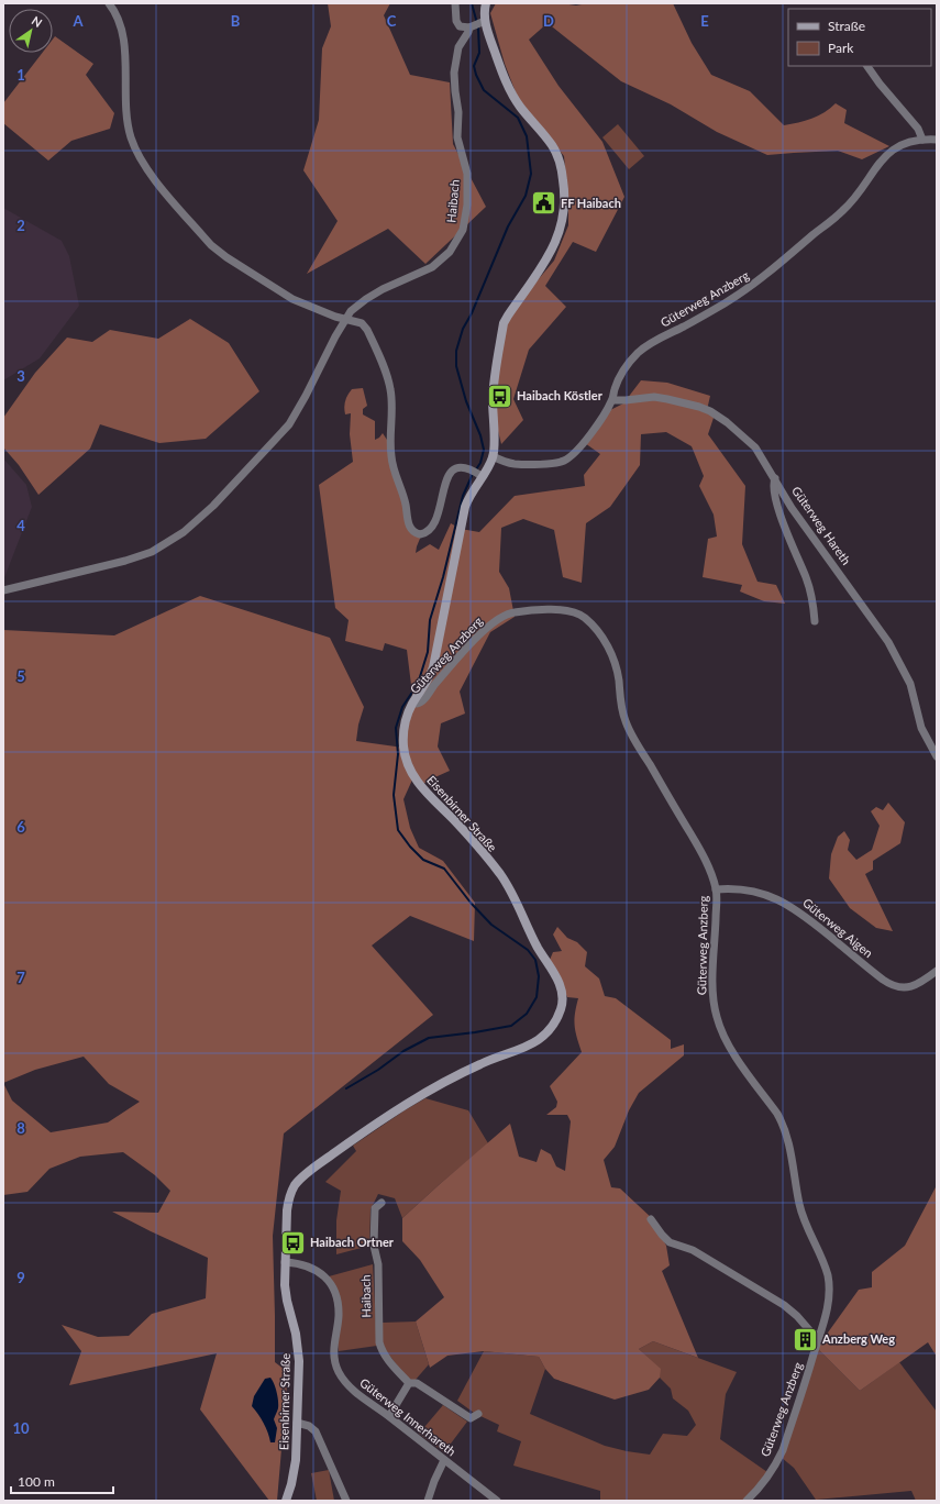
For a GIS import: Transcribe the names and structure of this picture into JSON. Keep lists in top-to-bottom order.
{
  "streets": {
    "main road": ["Eisenbirner Straße"],
    "street": [
      "Haibach",
      "Güterweg Anzberg",
      "Güterweg Hareth",
      "Güterweg Aigen",
      "Güterweg Innerhareth"
    ]
  },
  "crossings": [
    ["Haibach", "Eisenbirner Straße"],
    ["Güterweg Anzberg", "Güterweg Hareth"],
    ["Güterweg Anzberg", "Eisenbirner Straße"],
    ["Güterweg Anzberg", "Güterweg Aigen"],
    ["Eisenbirner Straße", "Güterweg Innerhareth"]
  ],
  "places": {
    "public building": ["FF Haibach"],
    "bus stop": ["Haibach Köstler", "Haibach Ortner"],
    "building": ["Anzberg Weg"]
  },
  "legend": ["Straße", "Park"],
  "scale_bar": "100 m",
  "north": "top right",
  "grid": {
    "columns": [
      "A",
      "B",
      "C",
      "D",
      "E"
    ],
    "rows": [
      "1",
      "2",
      "3",
      "4",
      "5",
      "6",
      "7",
      "8",
      "9",
      "10"
    ]
  }
}
